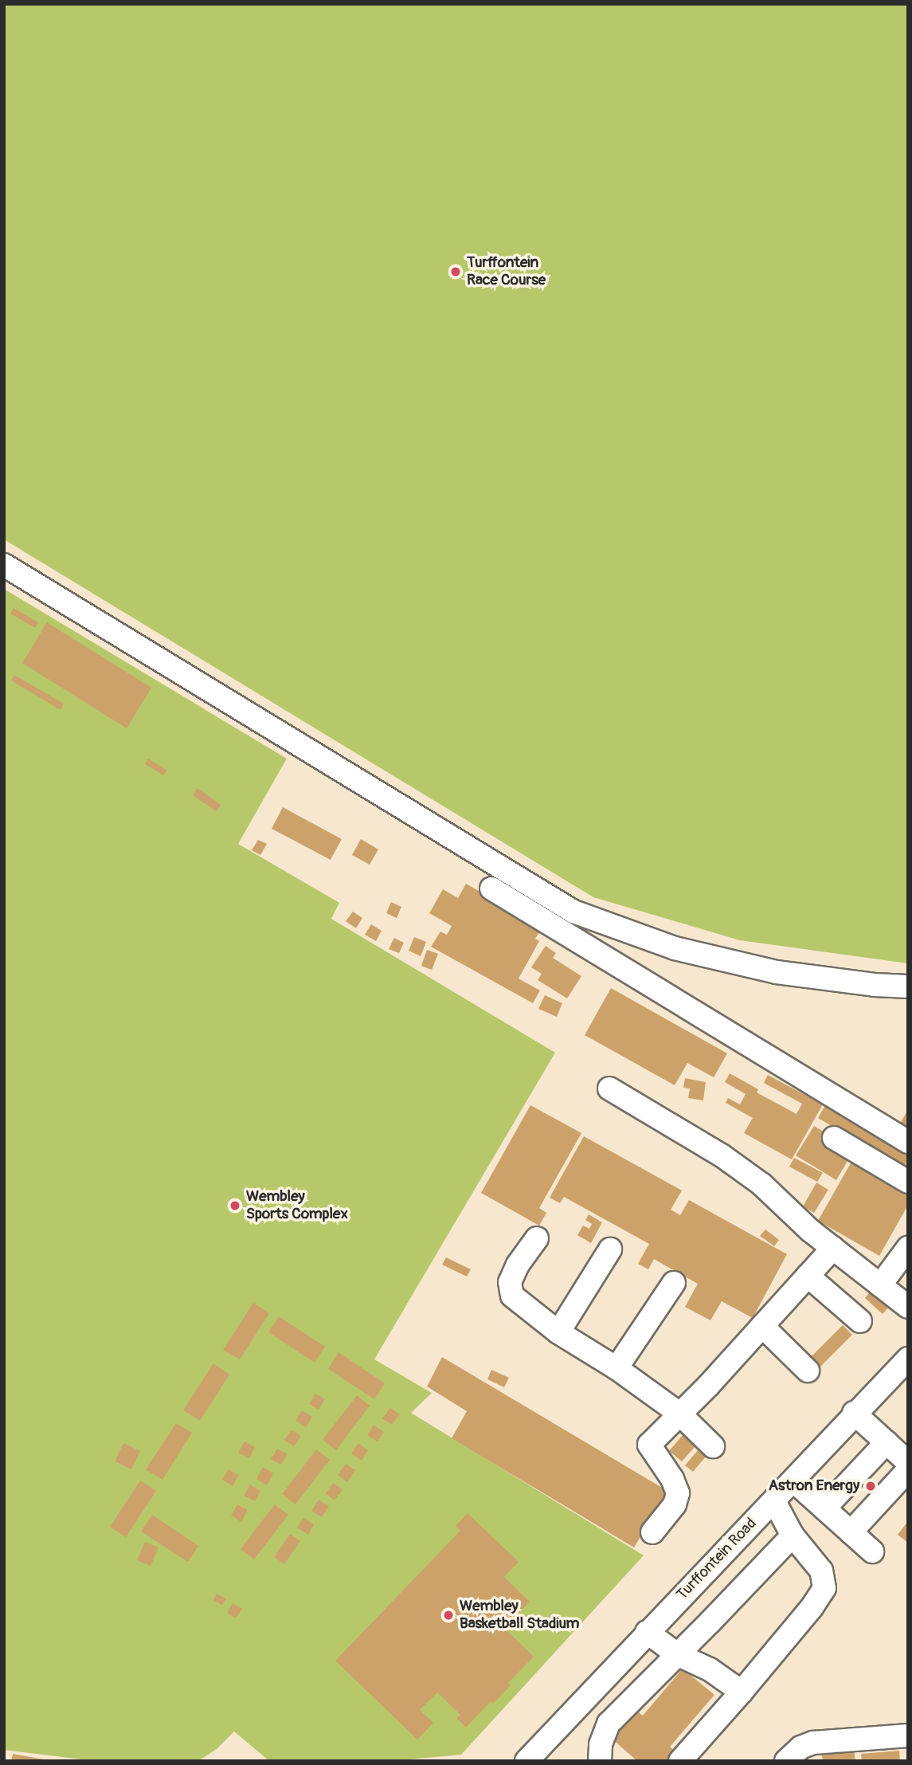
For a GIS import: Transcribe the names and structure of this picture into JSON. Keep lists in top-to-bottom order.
{
  "streets": {
    "street": ["Turffontein Road"]
  },
  "places": [
    "Turffontein Race Course",
    "Wembley Sports Complex",
    "Astron Energy",
    "Wembley Basketball Stadium"
  ]
}
